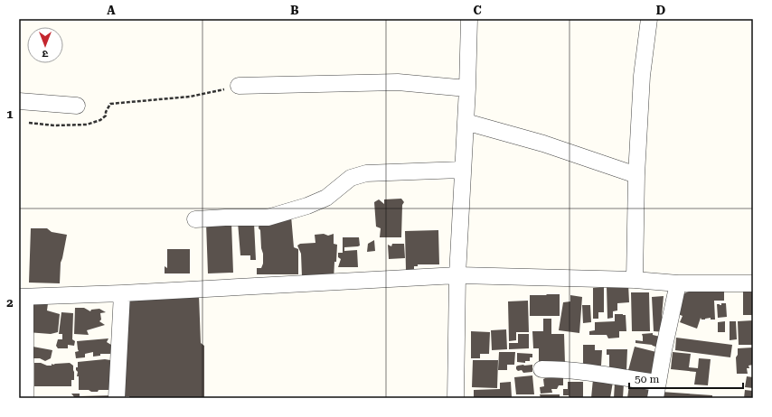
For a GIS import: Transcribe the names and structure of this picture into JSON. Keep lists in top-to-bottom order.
{
  "scale_bar": "50 m",
  "north": "bottom",
  "grid": {
    "columns": [
      "A",
      "B",
      "C",
      "D"
    ],
    "rows": ["1", "2"]
  }
}
